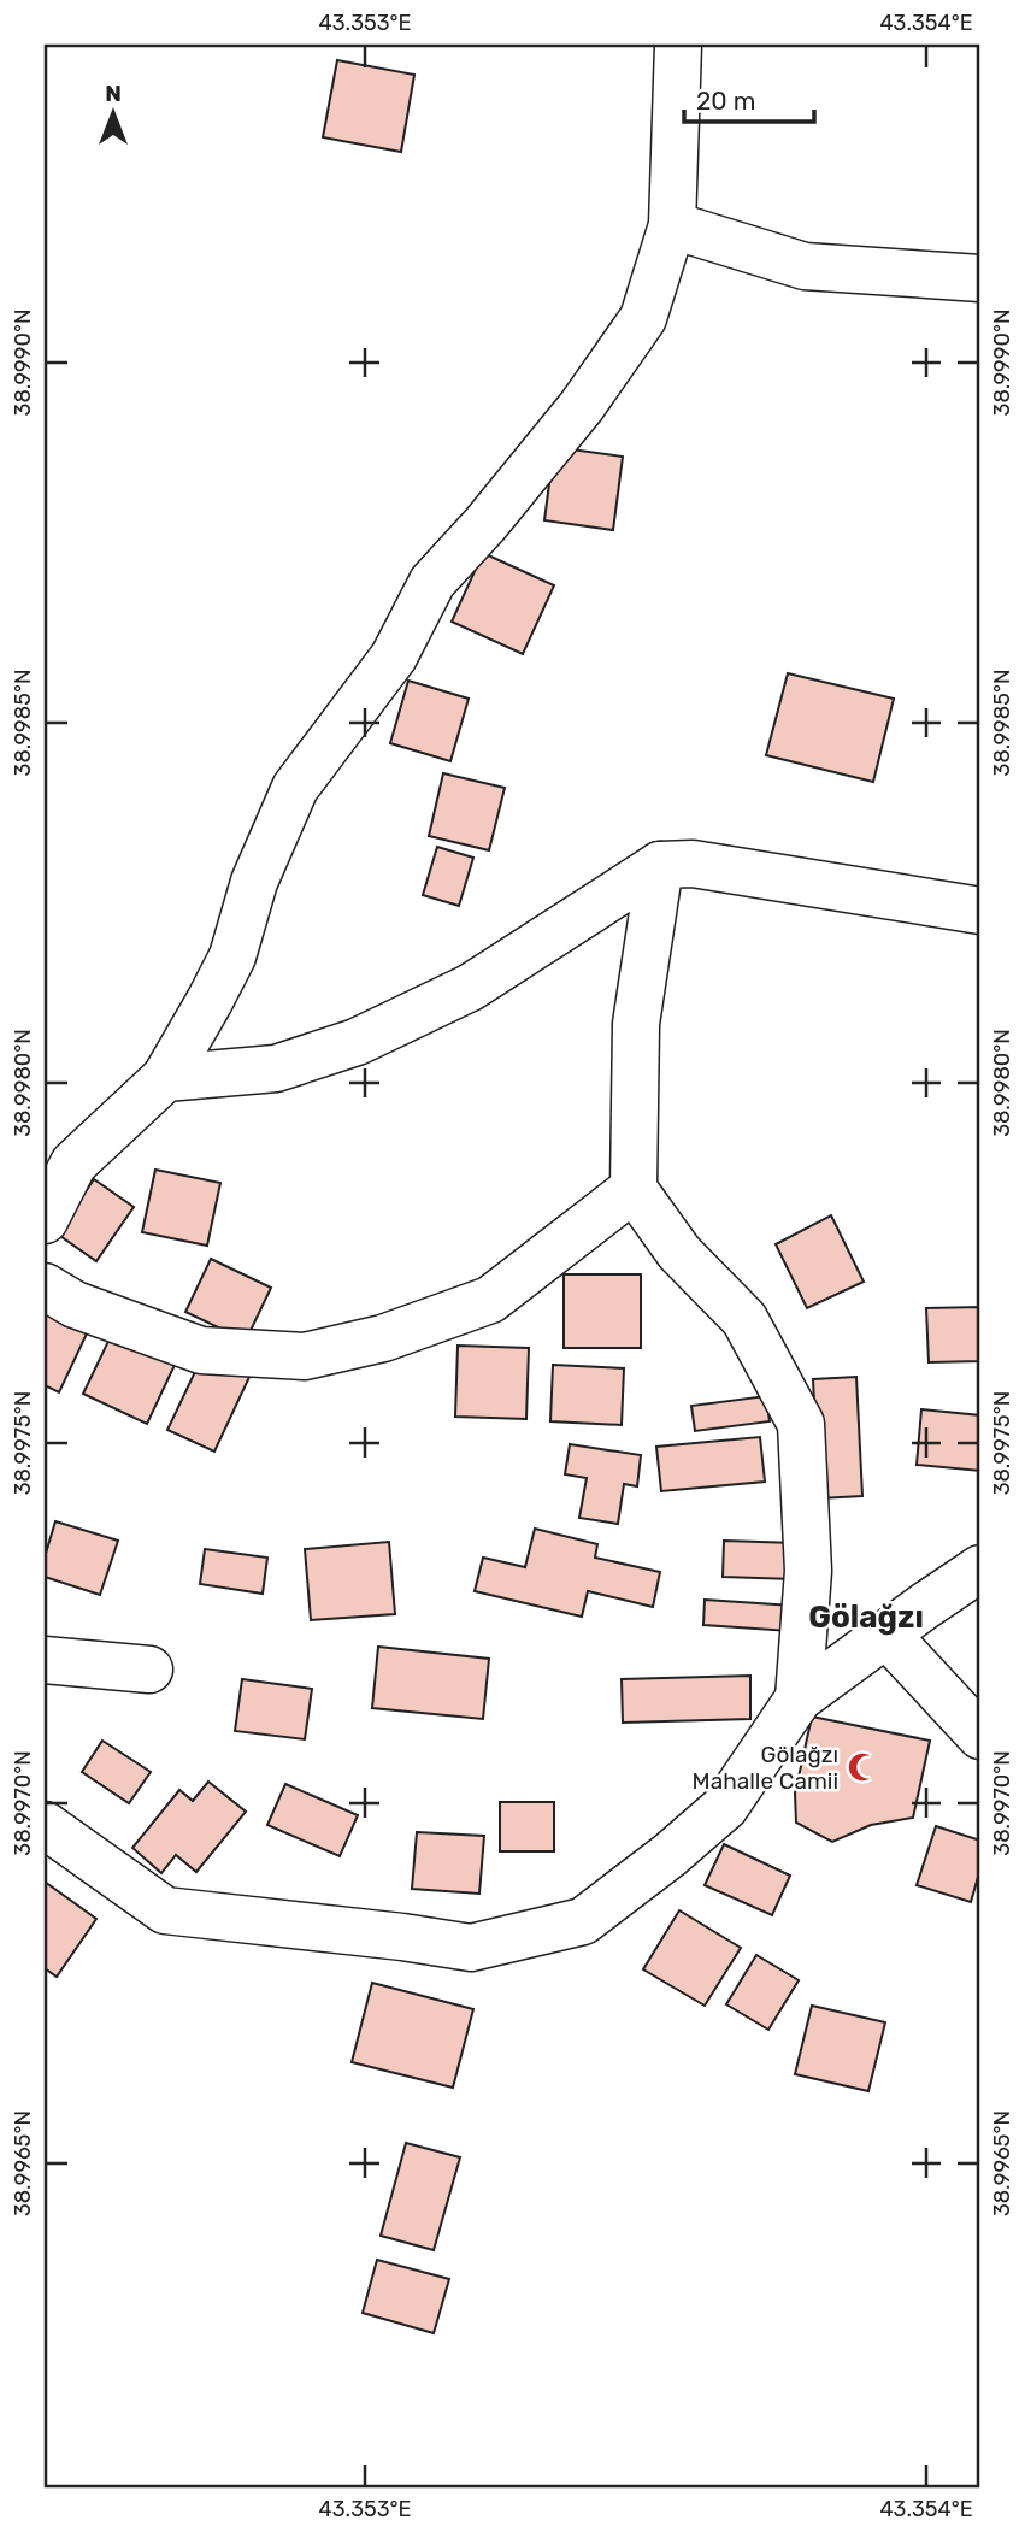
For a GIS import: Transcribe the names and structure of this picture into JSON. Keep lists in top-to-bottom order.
{
  "districts": ["Gölağzı"],
  "places": {
    "mosque": ["Gölağzı Mahalle Camii"]
  },
  "scale_bar": "20 m",
  "north": "top",
  "coordinates": [
    "43.353°E",
    "43.354°E",
    "38.9990°N",
    "38.9985°N",
    "38.9980°N",
    "38.9975°N",
    "38.9970°N",
    "38.9965°N"
  ]
}
